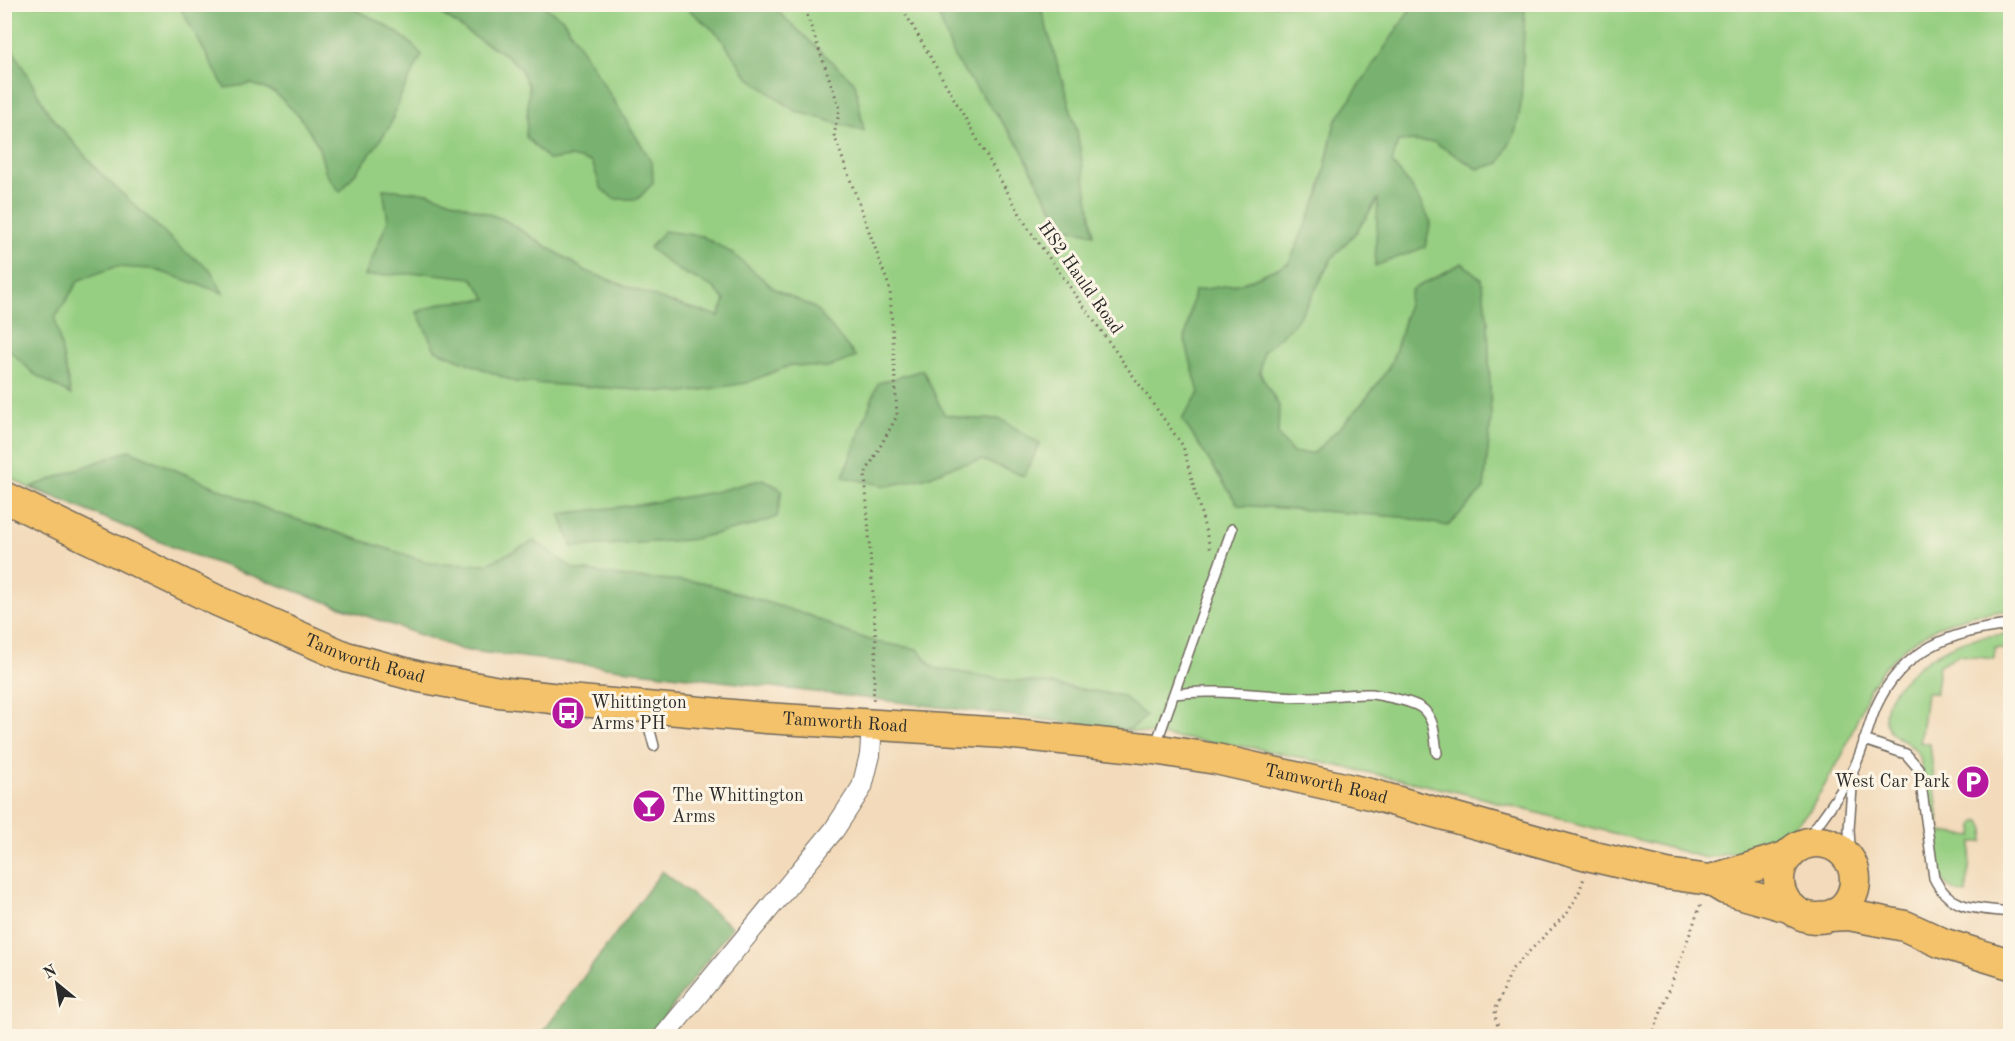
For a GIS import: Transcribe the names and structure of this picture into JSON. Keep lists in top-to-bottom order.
{
  "streets": {
    "main road": ["Tamworth Road"],
    "path": ["HS2 Hauld Road"]
  },
  "places": {
    "bus stop": ["Whittington Arms PH"],
    "parking": ["West Car Park"],
    "bar": ["The Whittington Arms"]
  },
  "north": "top left"
}
